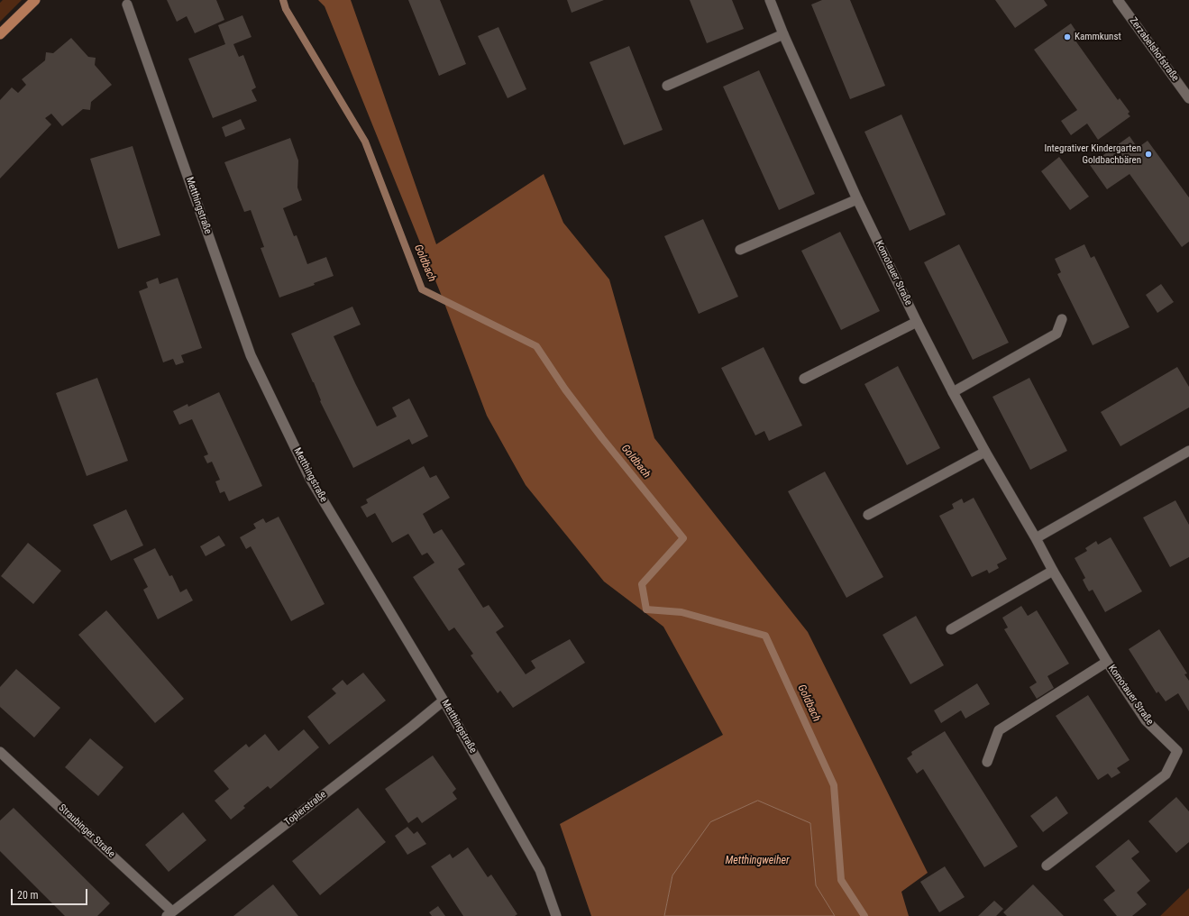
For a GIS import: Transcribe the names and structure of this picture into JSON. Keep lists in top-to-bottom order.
{
  "streets": {
    "street": [
      "Zerzabelshofstraße",
      "Metthingstraße",
      "Komotauer Straße",
      "Toplerstraße",
      "Straubinger Straße"
    ]
  },
  "crossings": [
    ["Metthingstraße", "Toplerstraße"],
    ["Toplerstraße", "Straubinger Straße"]
  ],
  "water": ["Goldbach", "Metthingweiher"],
  "places": ["Kammkunst", "Integrativer Kindergarten Goldbachbären"],
  "scale_bar": "20 m"
}
